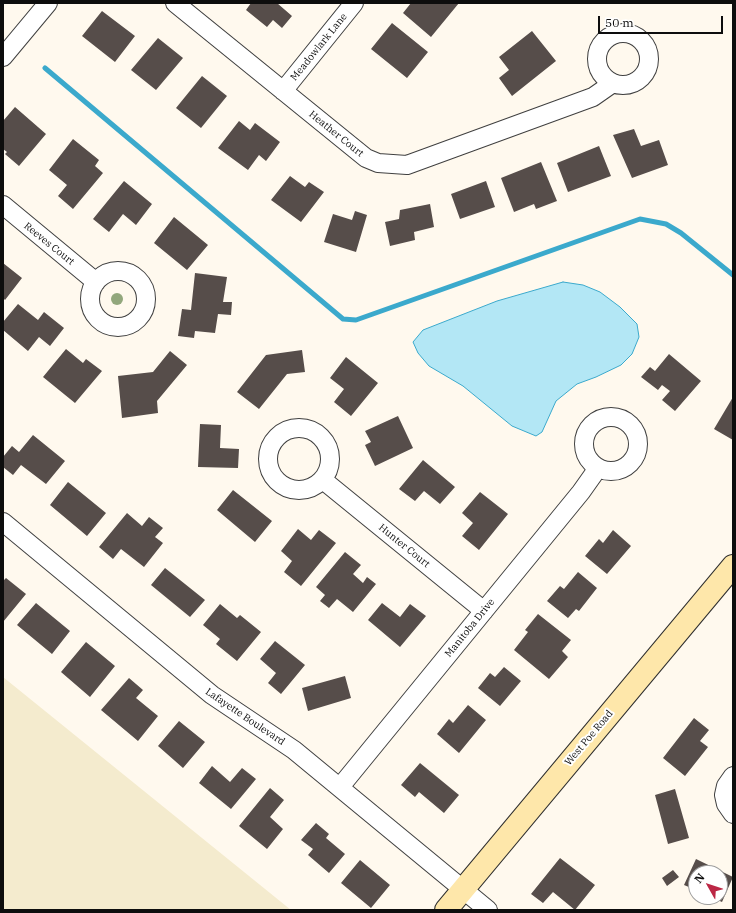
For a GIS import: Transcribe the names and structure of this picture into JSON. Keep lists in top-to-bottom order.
{
  "streets": {
    "street": [
      "Meadowlark Lane",
      "Heather Court",
      "Reeves Court",
      "Hunter Court",
      "Manitoba Drive",
      "Lafayette Boulevard",
      "West Poe Road"
    ]
  },
  "crossings": [
    ["Meadowlark Lane", "Heather Court"],
    ["Hunter Court", "Manitoba Drive"],
    ["Manitoba Drive", "Lafayette Boulevard"],
    ["Lafayette Boulevard", "West Poe Road"]
  ],
  "scale_bar": "50 m",
  "north": "top left"
}
